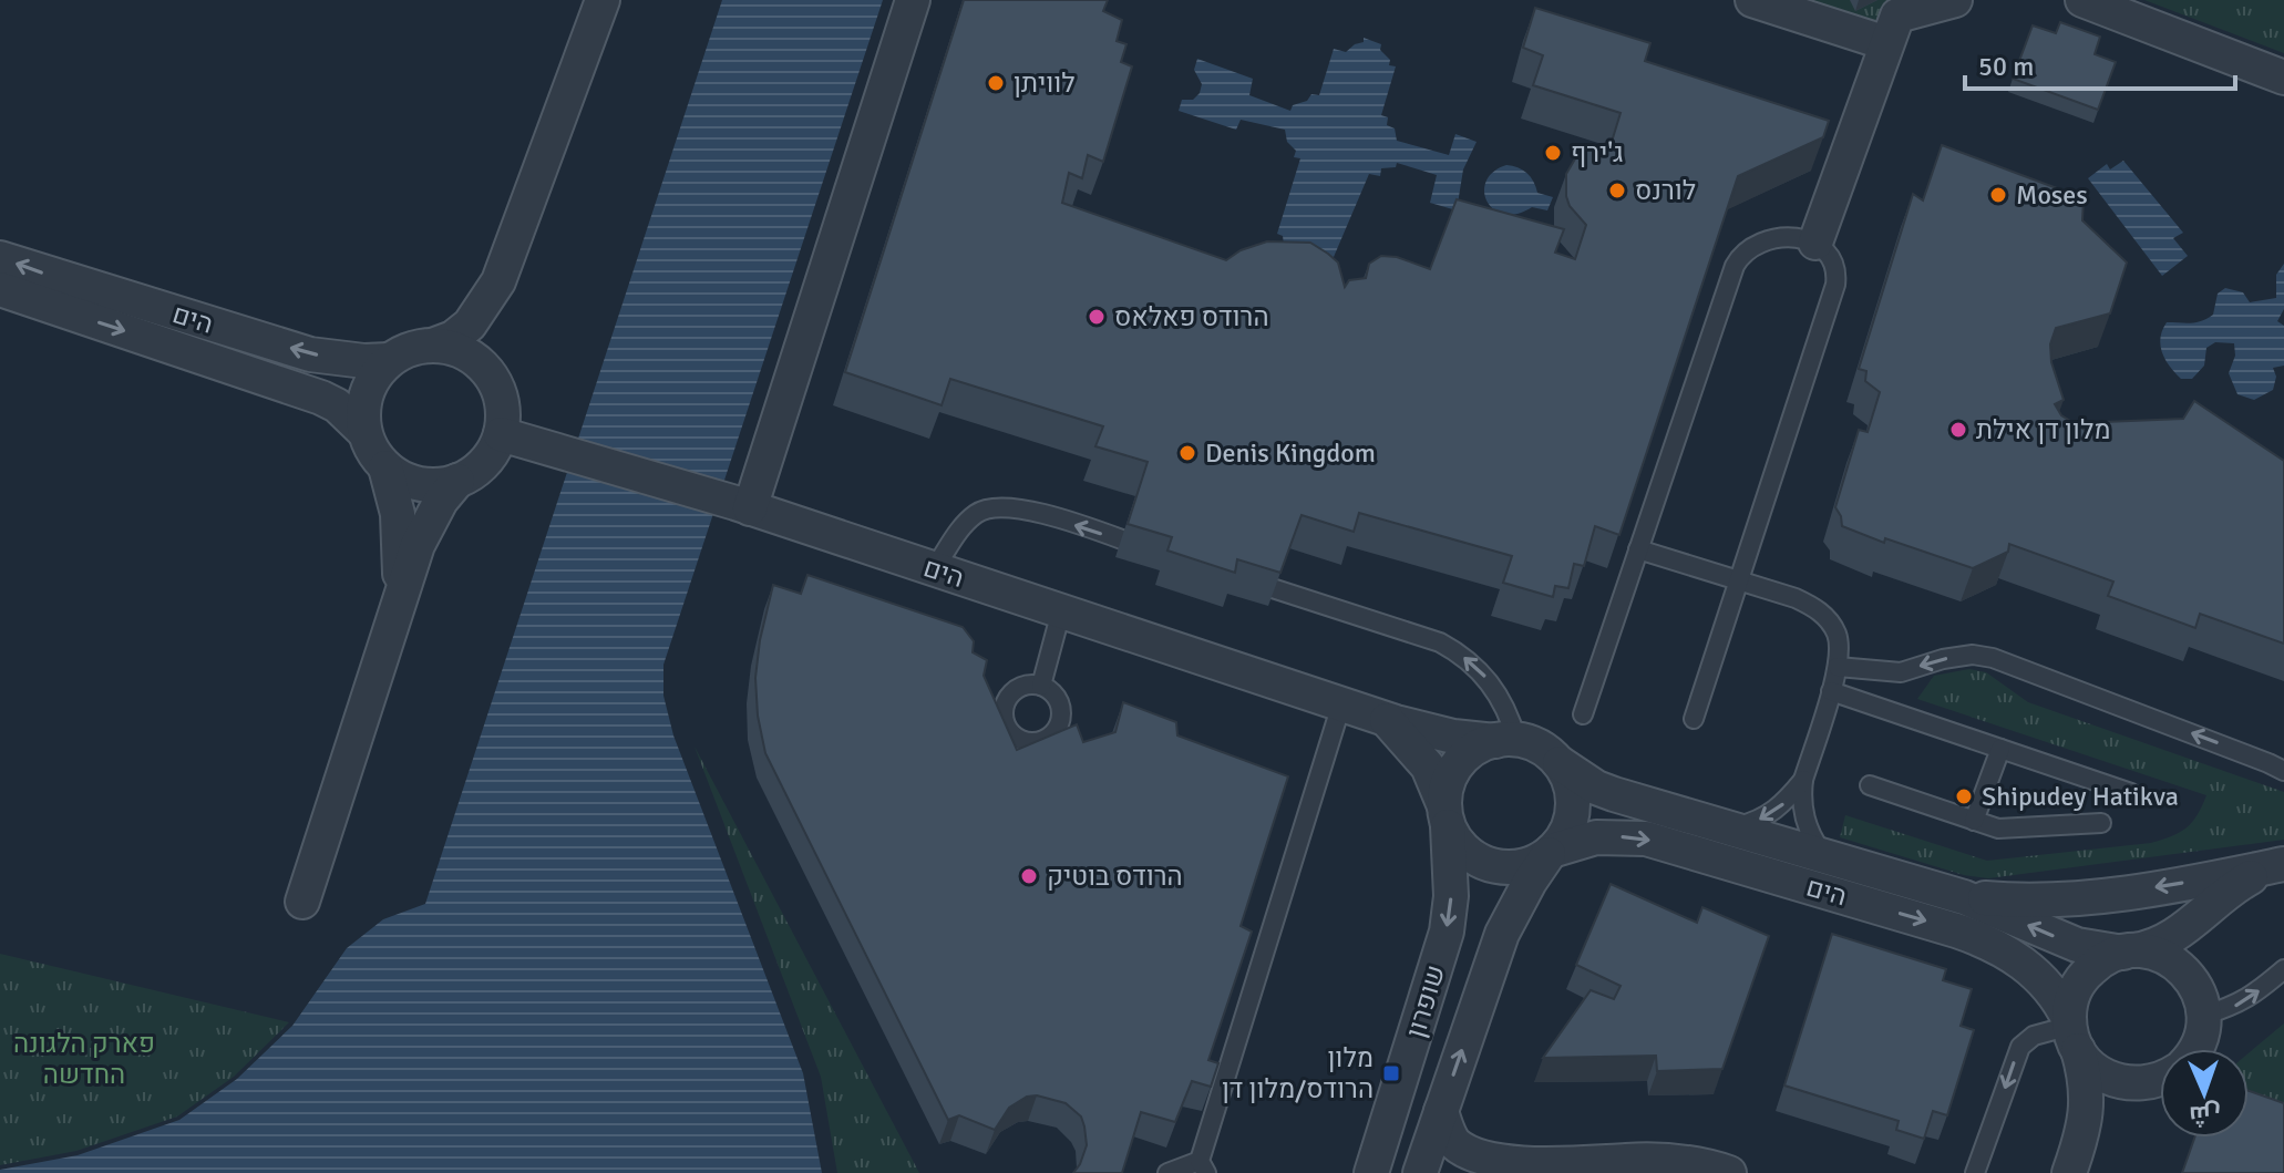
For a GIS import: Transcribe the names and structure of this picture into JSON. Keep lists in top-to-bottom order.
{
  "streets": {
    "street": ["הים", "שופרון"]
  },
  "crossings": [
    ["הים", "שופרון"]
  ],
  "parks": ["פארק הלגונה החדשה"],
  "places": {
    "other": [
      "לוויתן",
      "ג'ירף",
      "לורנס",
      "Moses",
      "הרודס פאלאס",
      "מלון דן אילת",
      "Denis Kingdom",
      "Shipudey Hatikva",
      "הרודס בוטיק"
    ],
    "transit": ["מלון הרודס/מלון דן"]
  },
  "scale_bar": "50 m",
  "north": "bottom"
}
